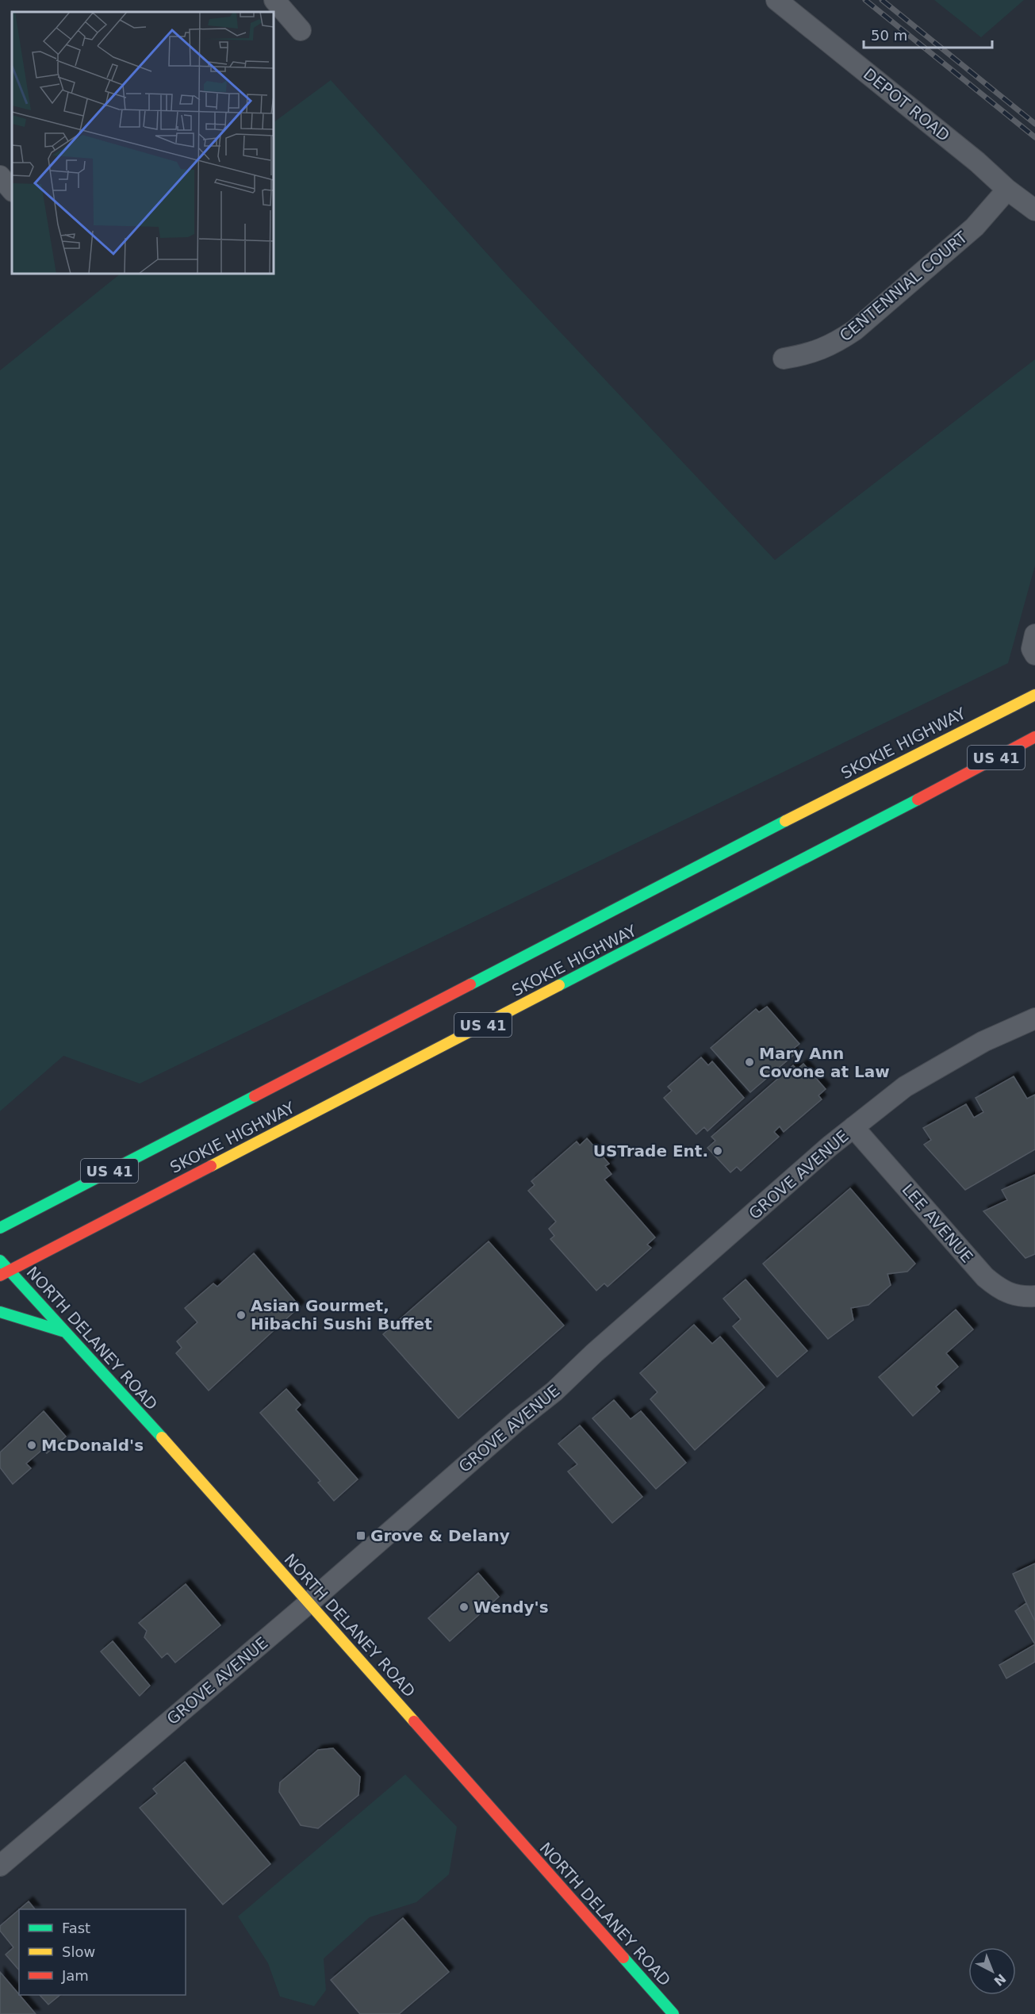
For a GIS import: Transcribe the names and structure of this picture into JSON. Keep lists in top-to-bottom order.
{
  "streets": {
    "main road": ["SKOKIE HIGHWAY", "US 41", "NORTH DELANEY ROAD"],
    "street": [
      "DEPOT ROAD",
      "CENTENNIAL COURT",
      "GROVE AVENUE",
      "LEE AVENUE"
    ]
  },
  "crossings": [
    ["DEPOT ROAD", "CENTENNIAL COURT"],
    ["SKOKIE HIGHWAY", "NORTH DELANEY ROAD"],
    ["GROVE AVENUE", "LEE AVENUE"],
    ["GROVE AVENUE", "NORTH DELANEY ROAD"]
  ],
  "places": {
    "other": [
      "Mary Ann Covone at Law",
      "USTrade Ent.",
      "Asian Gourmet, Hibachi Sushi Buffet",
      "McDonald's",
      "Wendy's"
    ],
    "transit": ["Grove & Delany"]
  },
  "legend": ["Fast", "Slow", "Jam"],
  "scale_bar": "50 m",
  "north": "bottom right"
}
